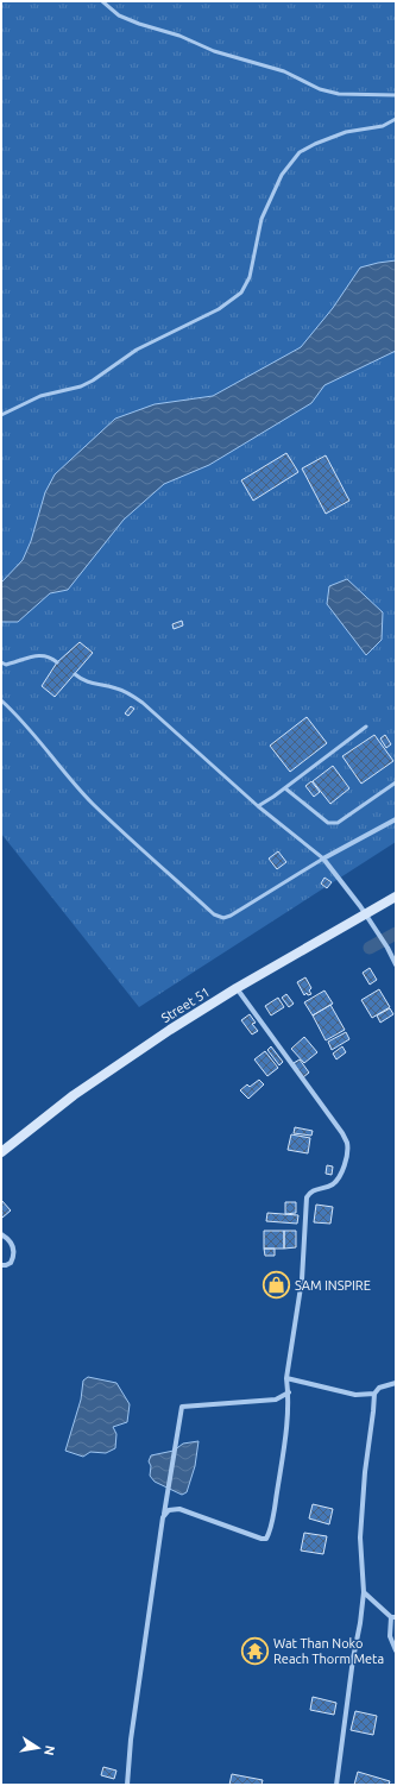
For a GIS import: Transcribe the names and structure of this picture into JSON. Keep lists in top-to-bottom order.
{
  "streets": {
    "main road": ["Street 51"]
  },
  "places": {
    "shop": ["SAM INSPIRE"],
    "temple": ["Wat Than Noko Reach Thorm Meta"]
  },
  "north": "right"
}
